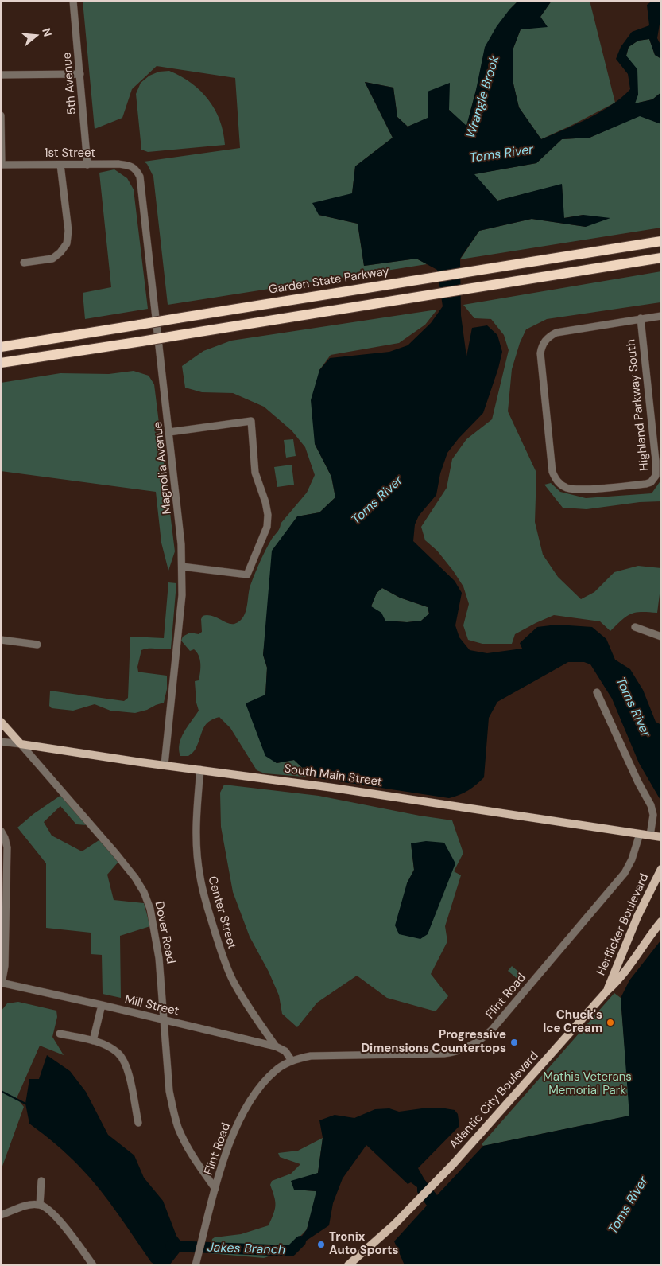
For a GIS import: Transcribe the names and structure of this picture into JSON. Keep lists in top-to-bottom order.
{
  "streets": {
    "highway": ["Garden State Parkway"],
    "main road": [
      "South Main Street",
      "Herflicker Boulevard",
      "Dover Road",
      "Atlantic City Boulevard"
    ],
    "street": [
      "5th Avenue",
      "1st Street",
      "Highland Parkway South",
      "Magnolia Avenue",
      "Center Street",
      "Flint Road",
      "Mill Street"
    ]
  },
  "crossings": [
    ["5th Avenue", "1st Street"],
    ["1st Street", "Magnolia Avenue"],
    ["Magnolia Avenue", "South Main Street"],
    ["South Main Street", "Center Street"],
    ["South Main Street", "Dover Road"],
    ["South Main Street", "Flint Road"],
    ["Center Street", "Mill Street"],
    ["Herflicker Boulevard", "Atlantic City Boulevard"],
    ["Dover Road", "Flint Road"],
    ["Dover Road", "Mill Street"],
    ["Flint Road", "Mill Street"]
  ],
  "water": ["Wrangle Brook", "Toms River", "Jakes Branch"],
  "parks": ["Mathis Veterans Memorial Park"],
  "places": ["Chuck's Ice Cream", "Progressive Dimensions Countertops", "Tronix Auto Sports"],
  "north": "right"
}
